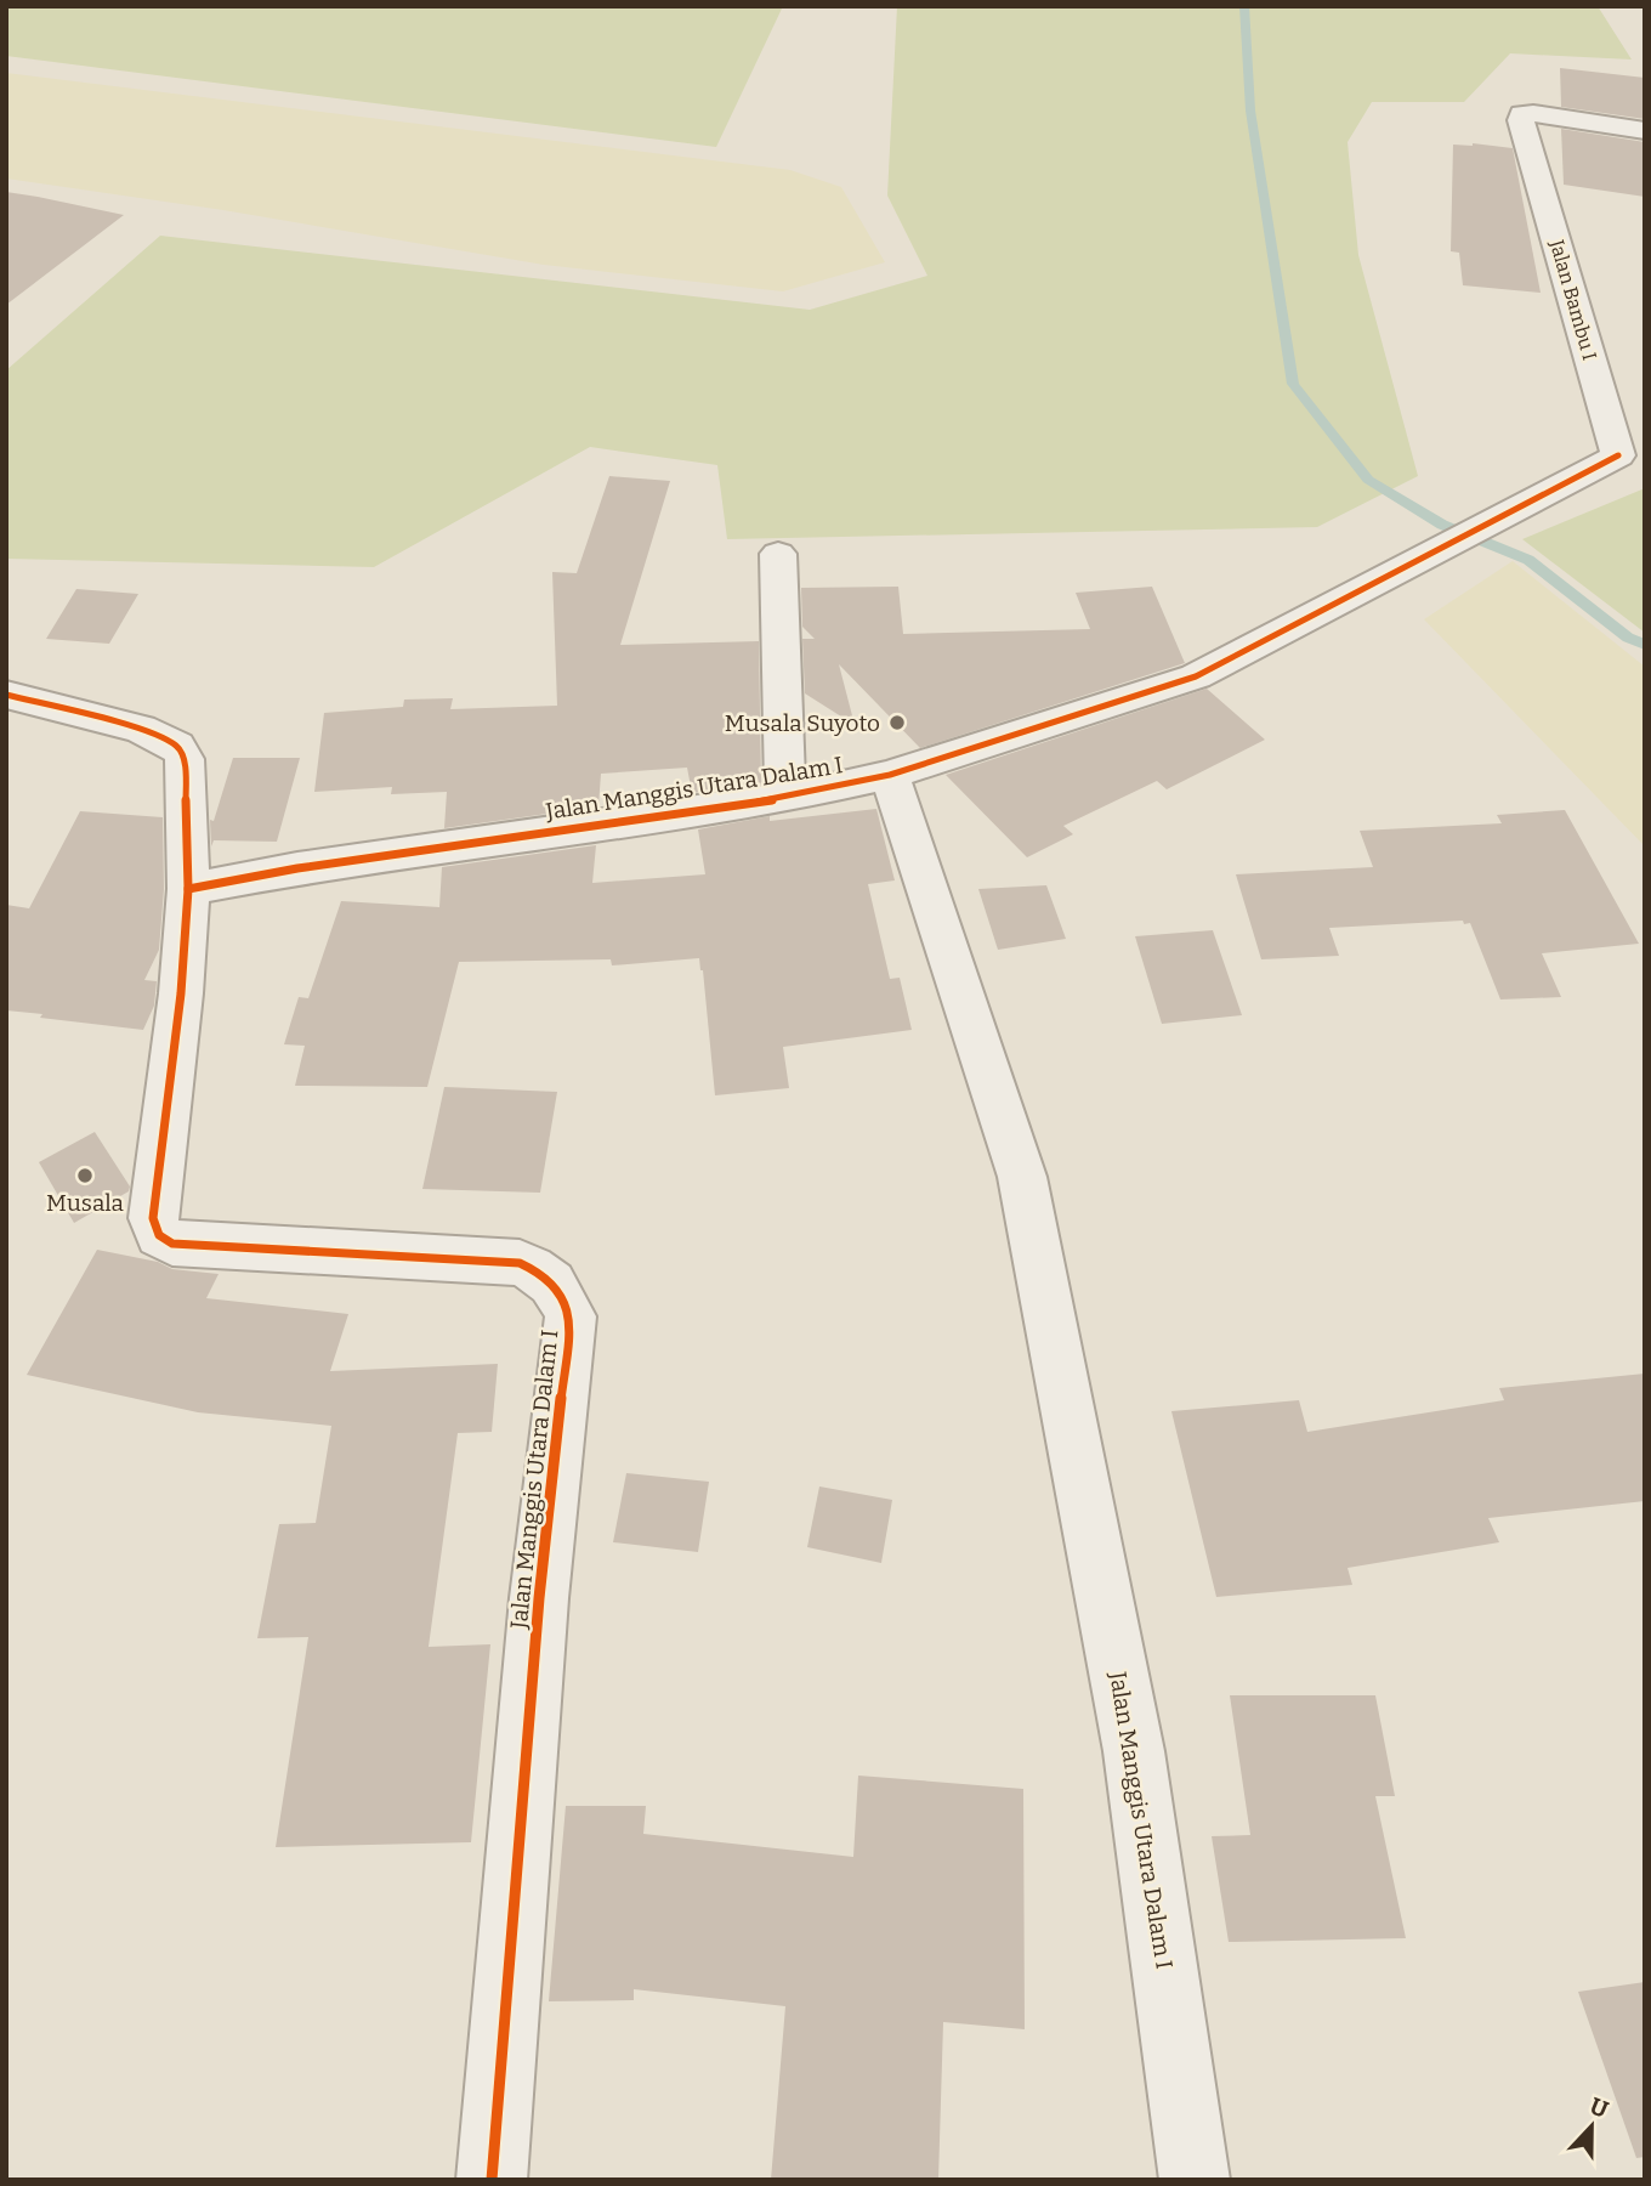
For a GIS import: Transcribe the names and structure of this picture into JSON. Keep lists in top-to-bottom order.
{
  "streets": {
    "street": ["Jalan Bambu I", "Jalan Manggis Utara Dalam I"]
  },
  "crossings": [
    ["Jalan Bambu I", "Jalan Manggis Utara Dalam I"]
  ],
  "places": ["Musala Suyoto", "Musala"],
  "north": "top"
}
